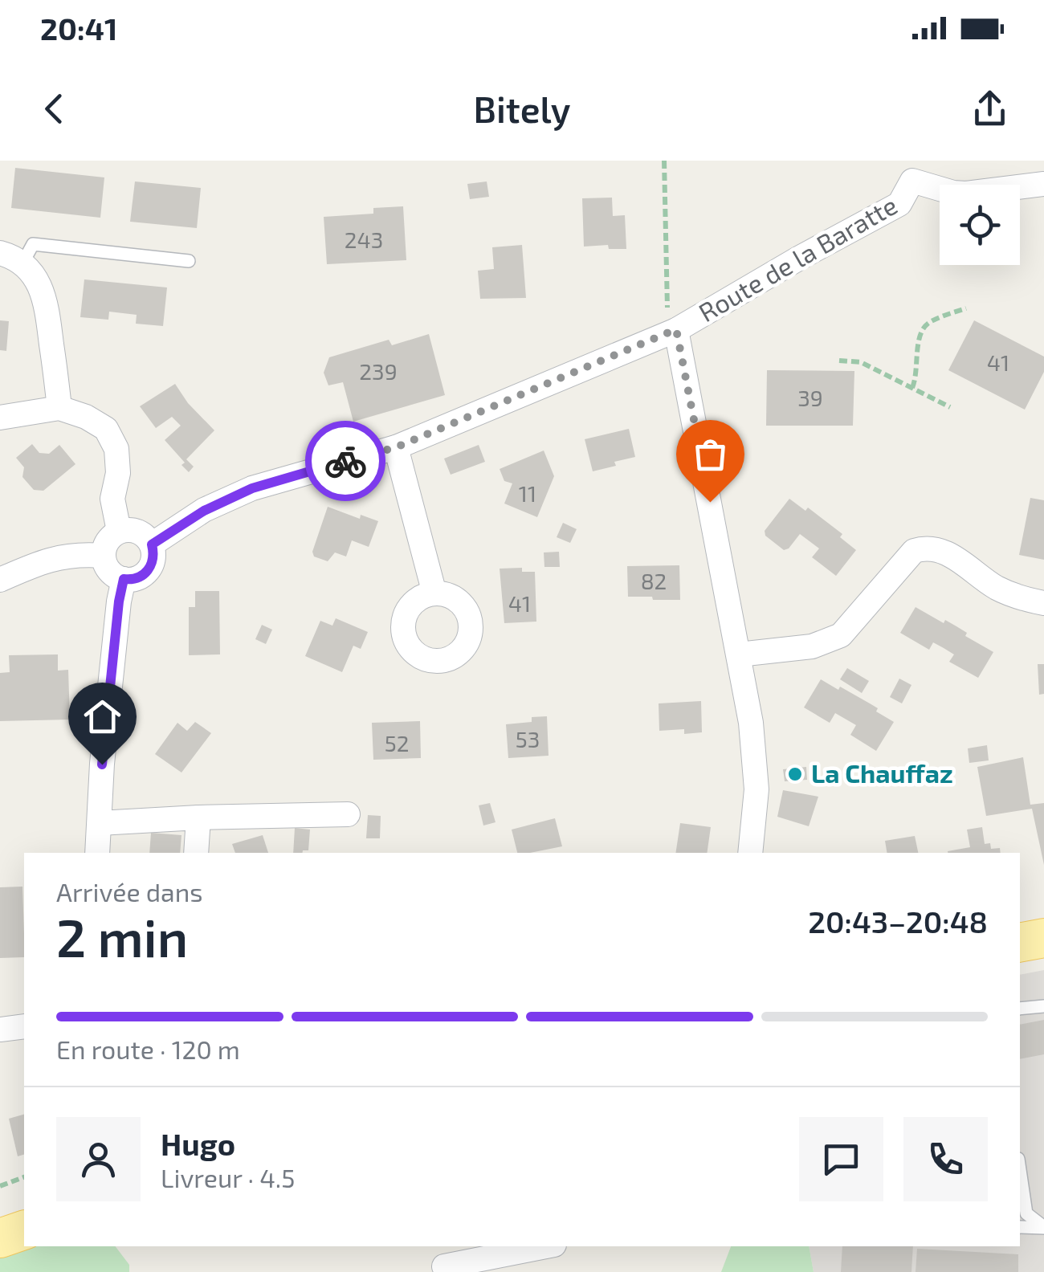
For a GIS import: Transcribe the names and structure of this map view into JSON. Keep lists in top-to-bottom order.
{
  "streets": {
    "street": ["Route de la Baratte"]
  },
  "places": ["La Chauffaz"],
  "house_numbers": [
    "243",
    "41",
    "239",
    "39",
    "11",
    "82",
    "41",
    "53",
    "52"
  ],
  "page": {
    "status": "20:41",
    "header": "Bitely",
    "heading": ["2 min", "Arrivée dans", "20:43–20:48"],
    "panel": ["Hugo", "Livreur · 4.5"],
    "bar": "En route · 120 m"
  }
}
